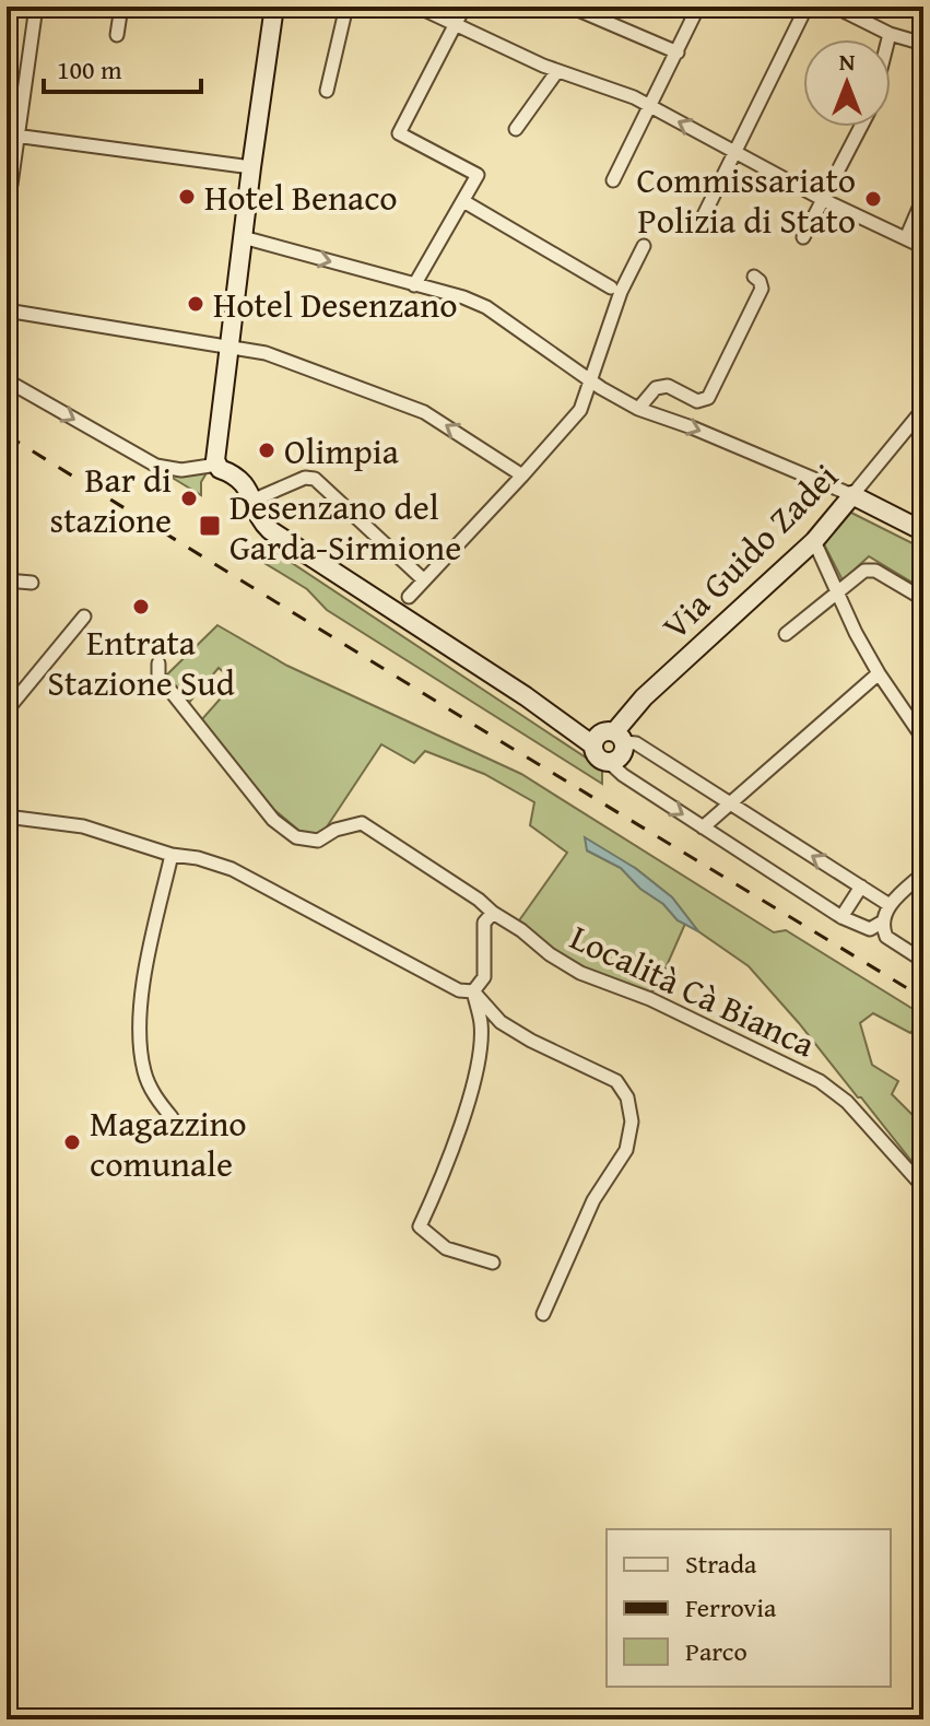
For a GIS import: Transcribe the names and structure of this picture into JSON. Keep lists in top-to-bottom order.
{
  "streets": {
    "street": ["Via Guido Zadei", "Località Cà Bianca"]
  },
  "places": {
    "other": [
      "Hotel Benaco",
      "Commissariato Polizia di Stato",
      "Hotel Desenzano",
      "Olimpia",
      "Bar di stazione",
      "Entrata Stazione Sud",
      "Magazzino comunale"
    ],
    "transit": ["Desenzano del Garda-Sirmione"]
  },
  "legend": ["Strada", "Ferrovia", "Parco"],
  "scale_bar": "100 m",
  "north": "top"
}
